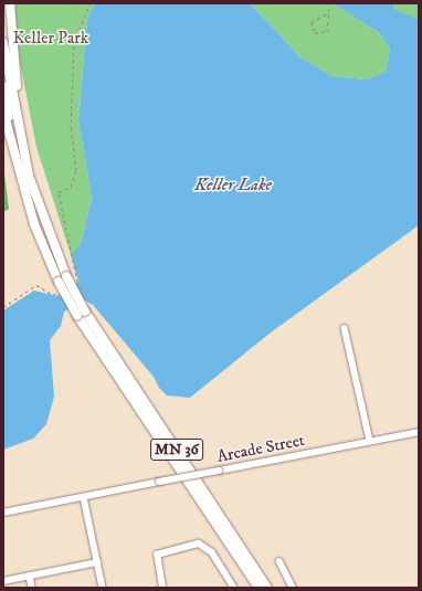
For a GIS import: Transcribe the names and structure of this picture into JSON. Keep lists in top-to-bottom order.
{
  "streets": {
    "highway": ["MN 36"],
    "street": ["Arcade Street"]
  },
  "water": ["Keller Lake"],
  "parks": ["Keller Park"]
}
